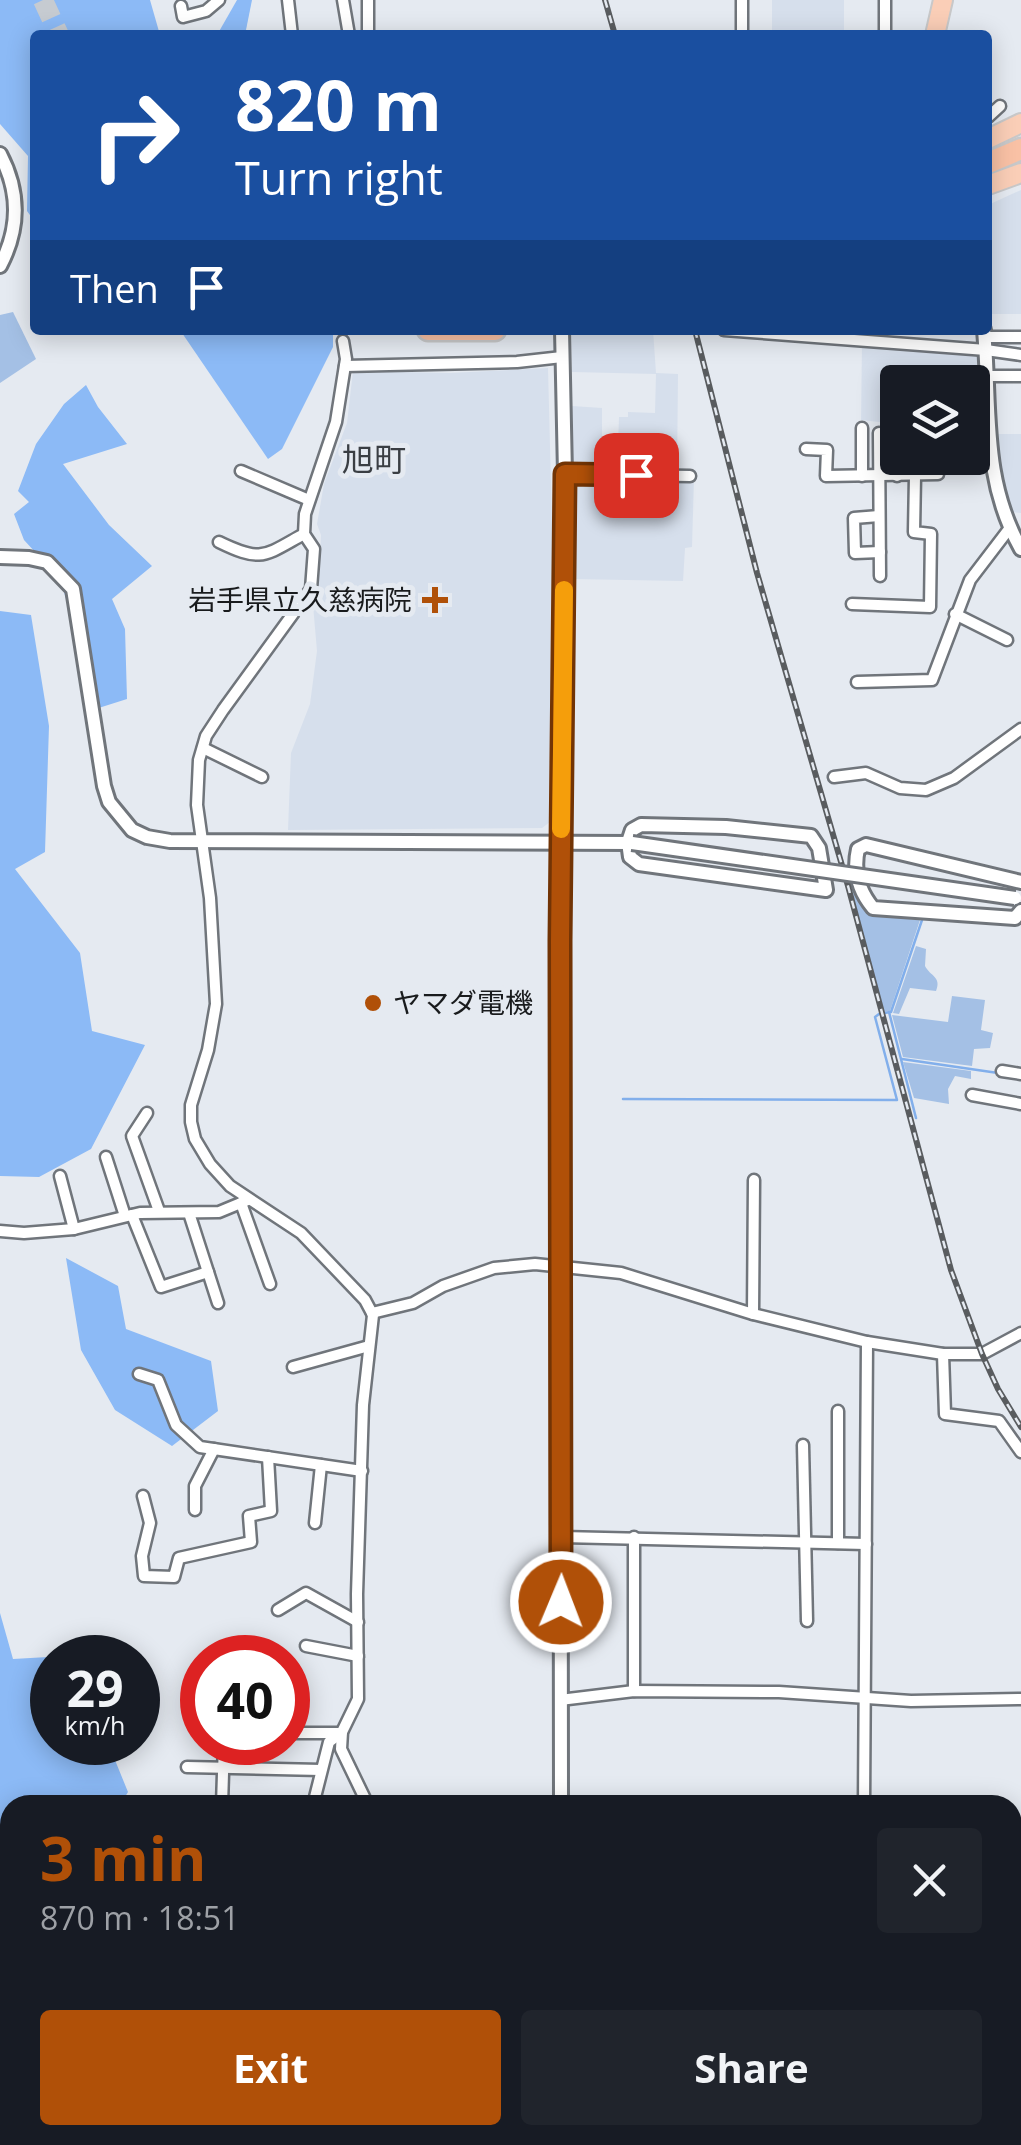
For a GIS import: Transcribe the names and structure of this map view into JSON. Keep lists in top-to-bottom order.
{
  "districts": ["旭町"],
  "places": {
    "health": ["岩手県立久慈病院"],
    "other": ["ヤマダ電機"]
  },
  "page": {
    "turn": ["820 m", "Turn right"],
    "then": "Then",
    "speed": "29 km/h",
    "limit": "40",
    "heading": ["3 min", "870 m · 18:51"],
    "buttons": ["Exit", "Share"]
  }
}
